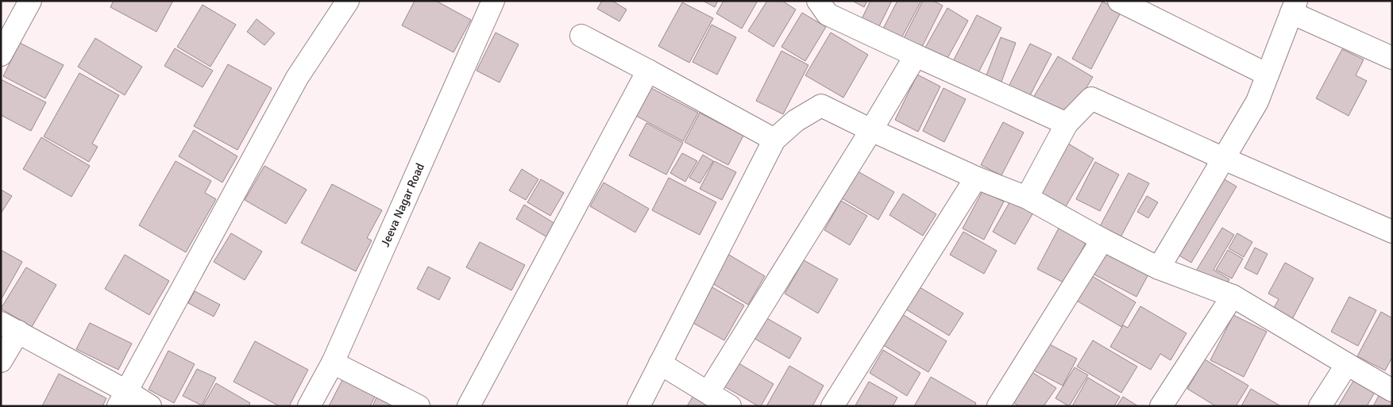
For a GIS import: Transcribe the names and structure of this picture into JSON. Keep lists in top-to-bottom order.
{
  "streets": {
    "street": ["Jeeva Nagar Road"]
  }
}
